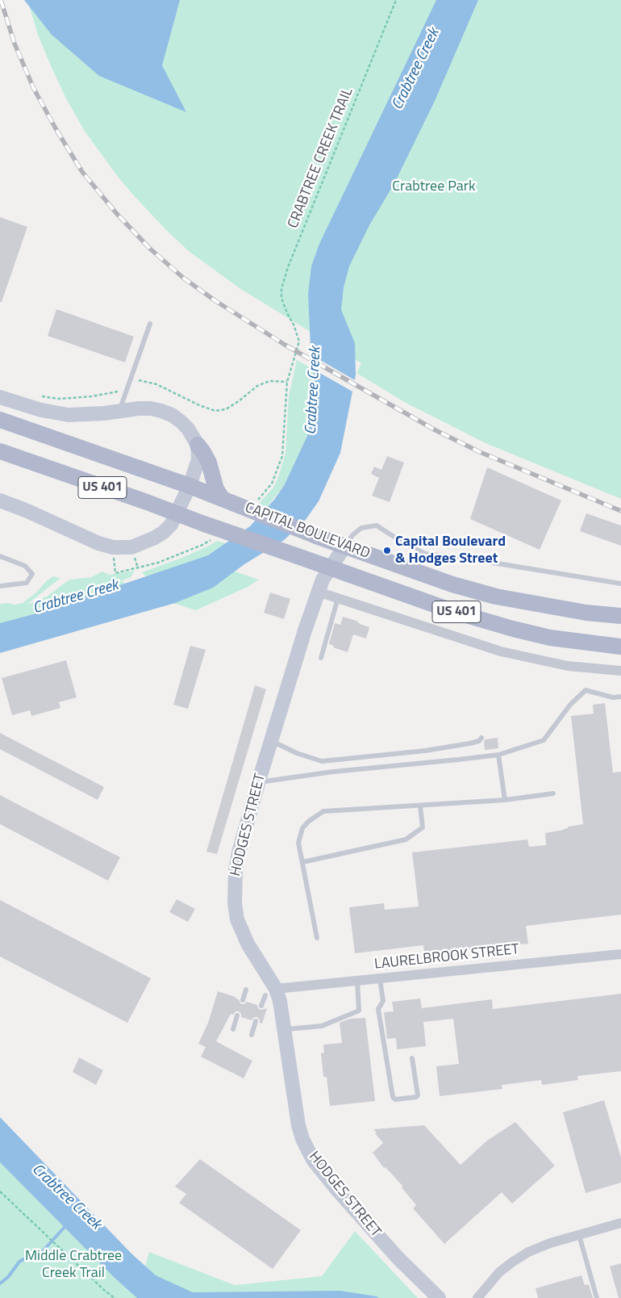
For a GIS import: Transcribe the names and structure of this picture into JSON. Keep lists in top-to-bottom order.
{
  "streets": {
    "main road": ["US 401", "CAPITAL BOULEVARD"],
    "street": ["HODGES STREET", "LAURELBROOK STREET"],
    "path": ["CRABTREE CREEK TRAIL"]
  },
  "crossings": [
    ["CAPITAL BOULEVARD", "HODGES STREET"],
    ["HODGES STREET", "LAURELBROOK STREET"]
  ],
  "water": ["Crabtree Creek"],
  "parks": ["Crabtree Park", "Middle Crabtree Creek Trail"],
  "places": ["Capital Boulevard & Hodges Street"]
}
